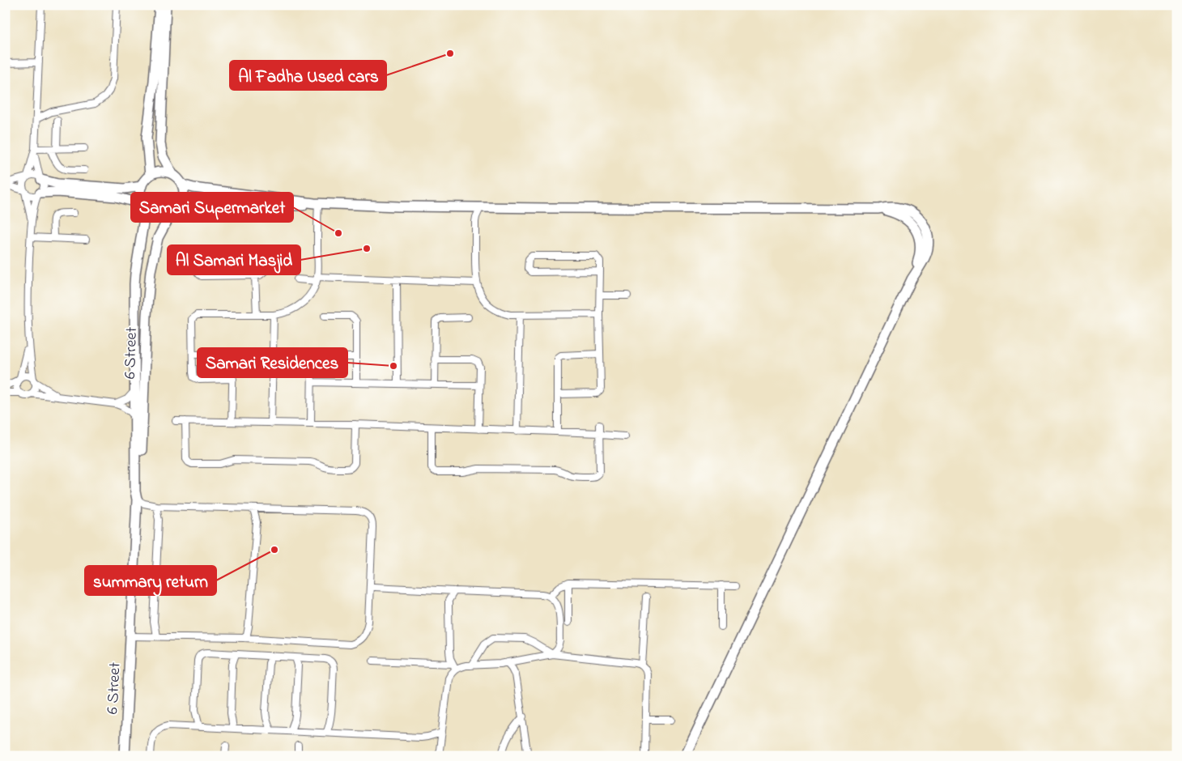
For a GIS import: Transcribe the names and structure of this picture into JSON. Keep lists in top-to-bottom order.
{
  "streets": {
    "street": ["6 Street"]
  },
  "places": [
    "Al Fadha Used cars",
    "Samari Supermarket",
    "Al Samari Masjid",
    "Samari Residences",
    "summary return"
  ]
}
